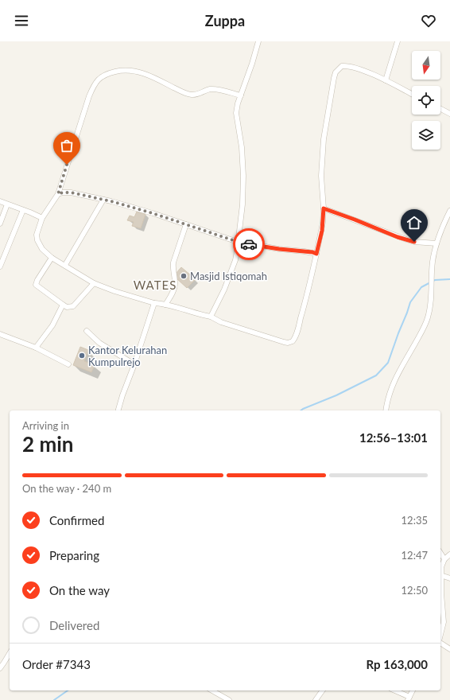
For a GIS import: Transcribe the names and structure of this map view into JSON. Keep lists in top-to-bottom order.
{
  "districts": ["WATES"],
  "places": ["Masjid Istiqomah", "Kantor Kelurahan Kumpulrejo"],
  "north": "bottom",
  "page": {
    "header": "Zuppa",
    "heading": ["2 min", "Arriving in", "12:56–13:01"],
    "panel": ["Order #7343", "Rp 163,000"],
    "bar": "On the way · 240 m",
    "list": [
      ["Confirmed", "12:35"],
      ["Preparing", "12:47"],
      ["On the way", "12:50"],
      "Delivered"
    ]
  }
}
